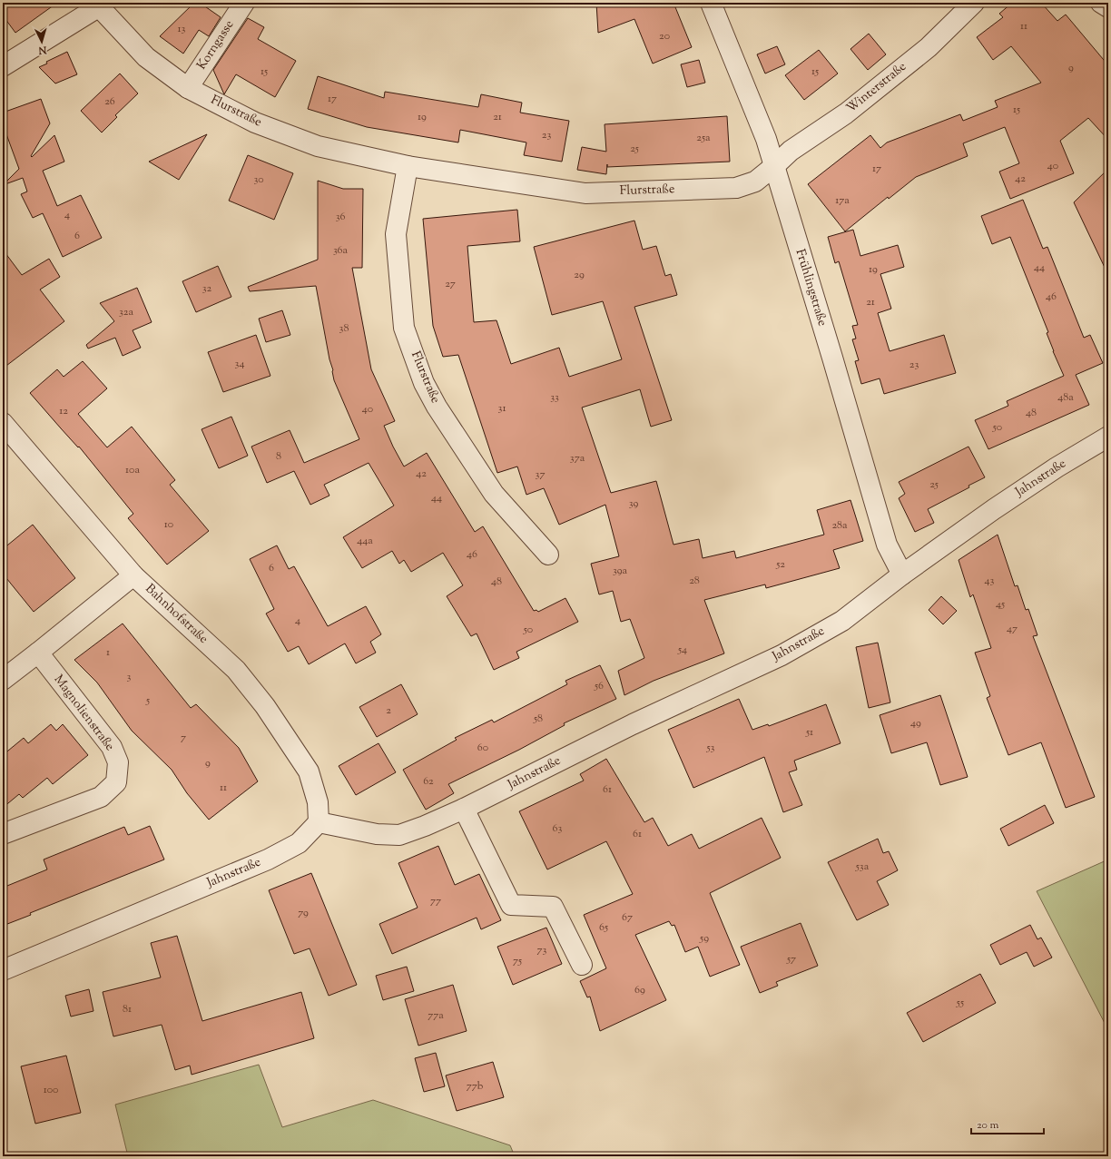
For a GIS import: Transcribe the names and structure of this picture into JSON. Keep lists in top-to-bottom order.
{
  "streets": {
    "street": [
      "Korngasse",
      "Winterstraße",
      "Flurstraße",
      "Frühlingstraße",
      "Jahnstraße",
      "Bahnhofstraße",
      "Magnolienstraße"
    ]
  },
  "crossings": [
    ["Korngasse", "Flurstraße"],
    ["Winterstraße", "Flurstraße"],
    ["Winterstraße", "Frühlingstraße"],
    ["Flurstraße", "Frühlingstraße"],
    ["Frühlingstraße", "Jahnstraße"],
    ["Jahnstraße", "Bahnhofstraße"]
  ],
  "house_numbers": [
    "11",
    "13",
    "20",
    "9",
    "15",
    "15",
    "17",
    "26",
    "15",
    "19",
    "21",
    "23",
    "25a",
    "25",
    "40",
    "17",
    "42",
    "30",
    "17a",
    "4",
    "36",
    "6",
    "36a",
    "44",
    "19",
    "29",
    "27",
    "32",
    "46",
    "21",
    "32a",
    "38",
    "34",
    "23",
    "33",
    "48a",
    "31",
    "40",
    "12",
    "48",
    "50",
    "8",
    "37a",
    "10a",
    "42",
    "37",
    "25",
    "44",
    "39",
    "10",
    "28a",
    "44a",
    "46",
    "52",
    "6",
    "39a",
    "28",
    "43",
    "48",
    "45",
    "4",
    "47",
    "50",
    "54",
    "1",
    "3",
    "56",
    "5",
    "2",
    "58",
    "49",
    "51",
    "7",
    "60",
    "53",
    "9",
    "62",
    "11",
    "61",
    "63",
    "61",
    "53a",
    "77",
    "79",
    "67",
    "65",
    "59",
    "73",
    "57",
    "75",
    "69",
    "55",
    "81",
    "77a",
    "77b",
    "100"
  ],
  "scale_bar": "20 m",
  "north": "bottom"
}
